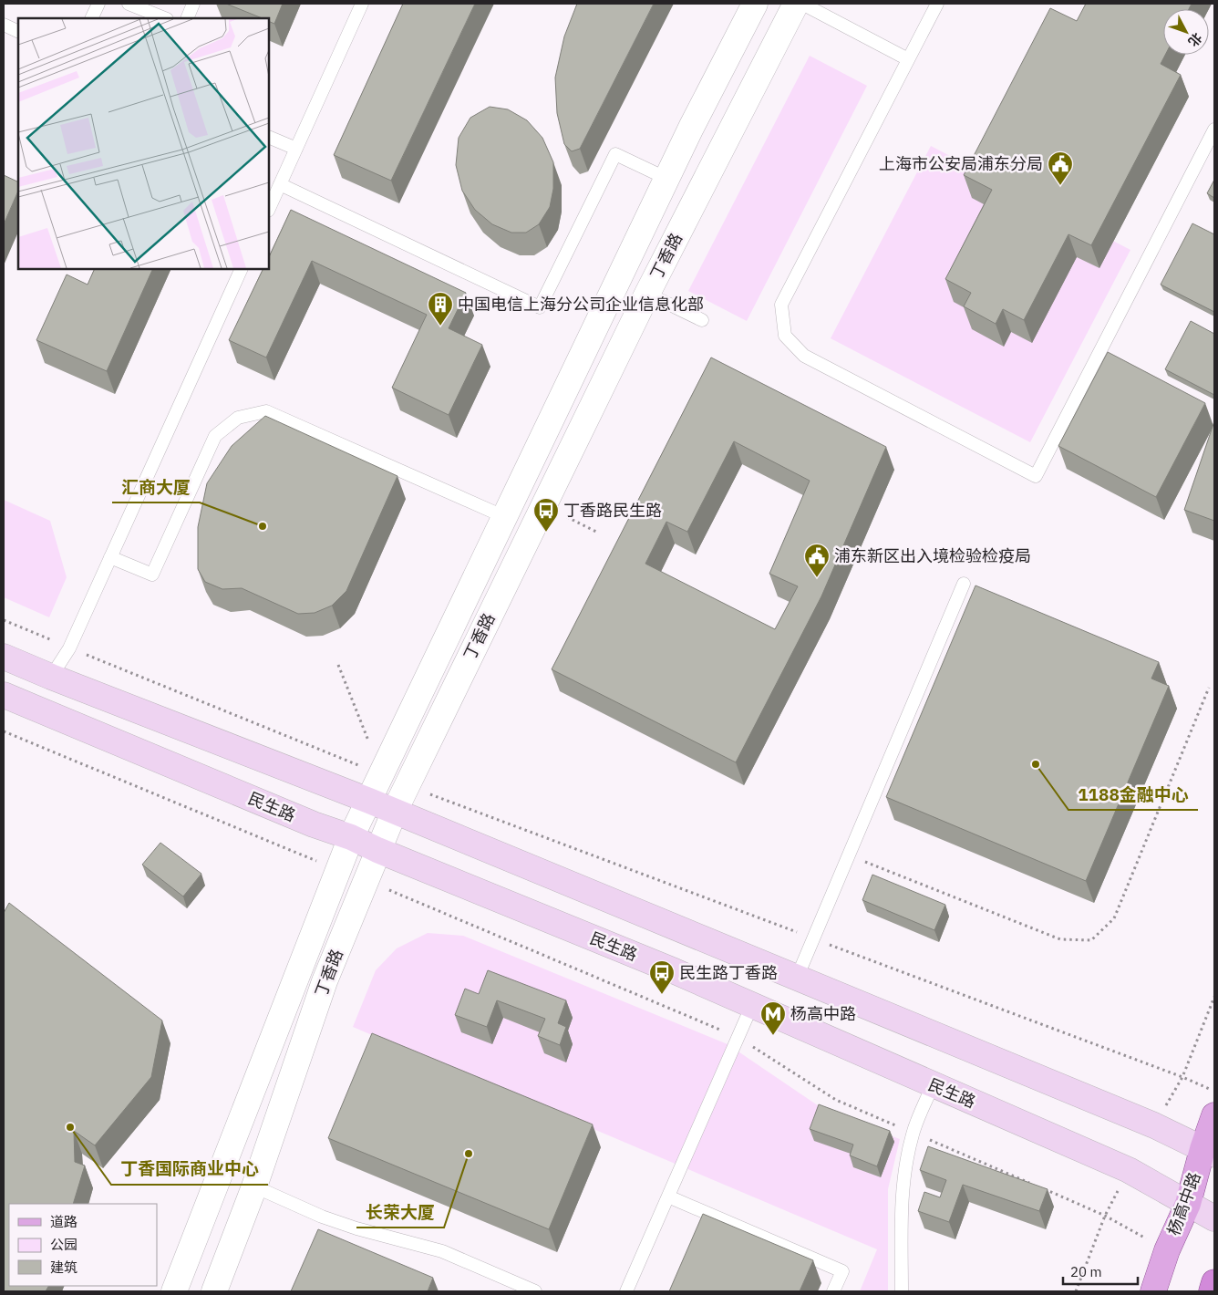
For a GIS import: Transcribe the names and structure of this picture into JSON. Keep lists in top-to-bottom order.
{
  "streets": {
    "main road": ["民生路", "杨高中路"],
    "street": ["丁香路"]
  },
  "crossings": [
    ["丁香路", "民生路"],
    ["民生路", "杨高中路"]
  ],
  "places": {
    "public building": ["上海市公安局浦东分局", "浦东新区出入境检验检疫局"],
    "building": ["中国电信上海分公司企业信息化部"],
    "other": [
      "汇商大厦",
      "1188金融中心",
      "丁香国际商业中心",
      "长荣大厦"
    ],
    "bus stop": ["丁香路民生路", "民生路丁香路"],
    "metro station": ["杨高中路"]
  },
  "legend": ["道路", "公园", "建筑"],
  "scale_bar": "20 m",
  "north": "bottom right"
}
